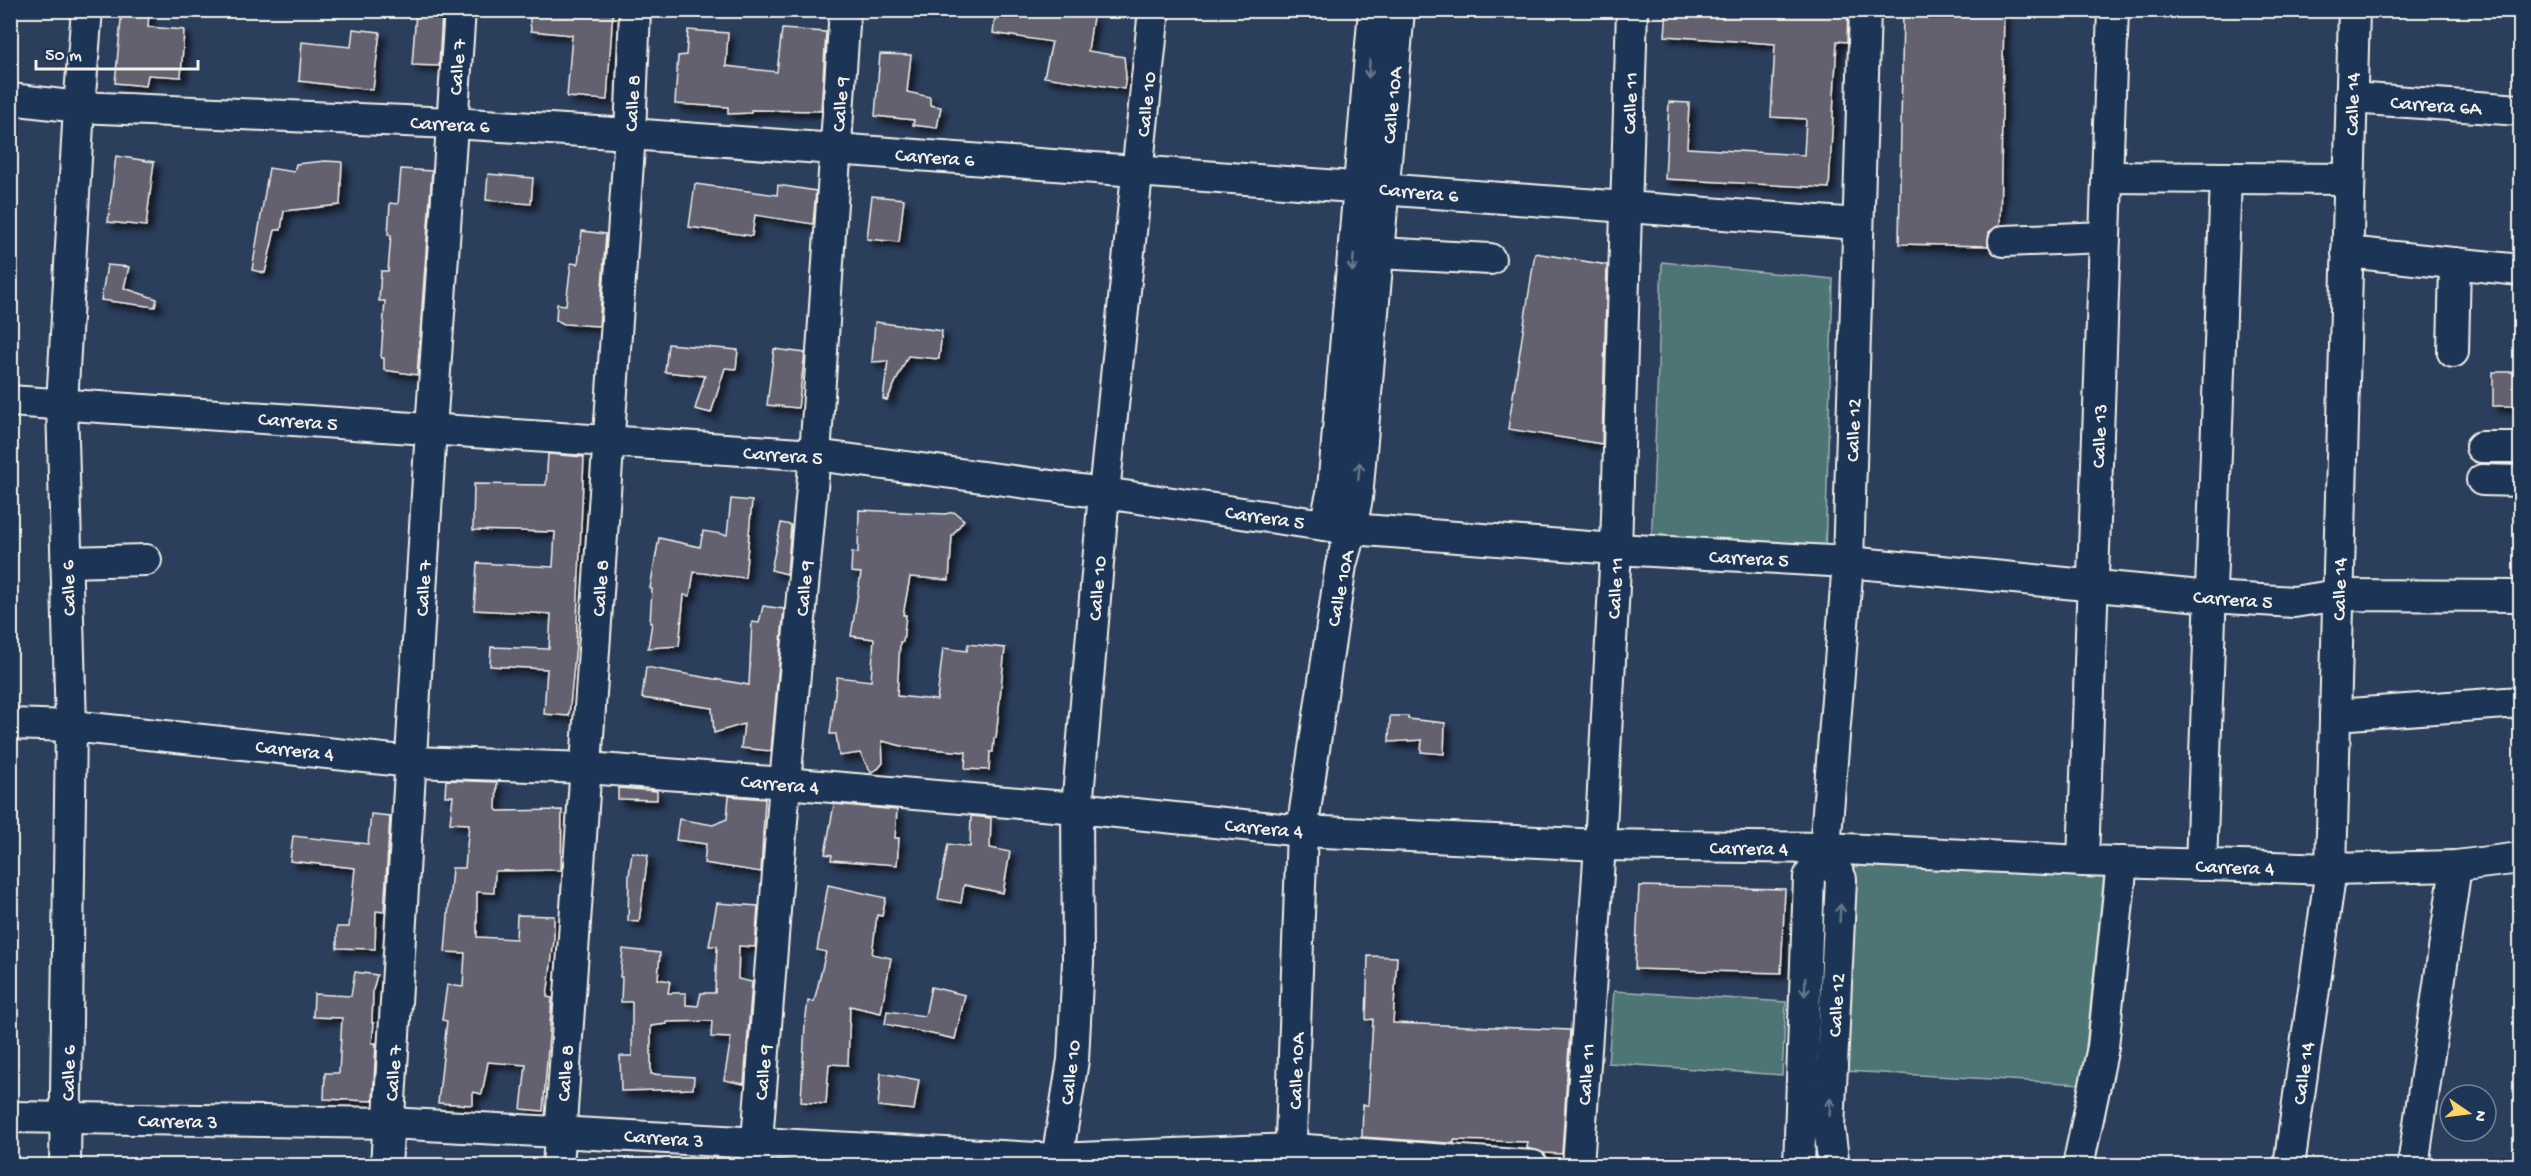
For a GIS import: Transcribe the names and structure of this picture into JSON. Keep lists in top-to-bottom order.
{
  "streets": {
    "street": [
      "Calle 7",
      "Calle 8",
      "Calle 11",
      "Calle 9",
      "Calle 10",
      "Calle 14",
      "Carrera 6A",
      "Calle 10A",
      "Carrera 6",
      "Carrera 5",
      "Calle 12",
      "Calle 13",
      "Calle 6",
      "Carrera 4",
      "Carrera 3"
    ]
  },
  "crossings": [
    ["Calle 7", "Carrera 6"],
    ["Calle 7", "Carrera 5"],
    ["Calle 7", "Carrera 4"],
    ["Calle 7", "Carrera 3"],
    ["Calle 8", "Carrera 6"],
    ["Calle 8", "Carrera 5"],
    ["Calle 8", "Carrera 4"],
    ["Calle 8", "Carrera 3"],
    ["Calle 11", "Carrera 6"],
    ["Calle 11", "Carrera 5"],
    ["Calle 11", "Carrera 4"],
    ["Calle 9", "Carrera 6"],
    ["Calle 9", "Carrera 5"],
    ["Calle 9", "Carrera 4"],
    ["Calle 9", "Carrera 3"],
    ["Calle 10", "Carrera 6"],
    ["Calle 10", "Carrera 5"],
    ["Calle 10", "Carrera 4"],
    ["Calle 10", "Carrera 3"],
    ["Calle 14", "Carrera 6A"],
    ["Calle 14", "Carrera 5"],
    ["Calle 14", "Carrera 4"],
    ["Calle 10A", "Carrera 6"],
    ["Calle 10A", "Carrera 5"],
    ["Calle 10A", "Carrera 4"],
    ["Calle 10A", "Carrera 3"],
    ["Carrera 6", "Calle 12"],
    ["Carrera 6", "Calle 6"],
    ["Carrera 5", "Calle 12"],
    ["Carrera 5", "Calle 13"],
    ["Carrera 5", "Calle 6"],
    ["Calle 12", "Carrera 4"],
    ["Calle 13", "Carrera 4"],
    ["Calle 6", "Carrera 4"],
    ["Calle 6", "Carrera 3"]
  ],
  "scale_bar": "50 m",
  "north": "right"
}
